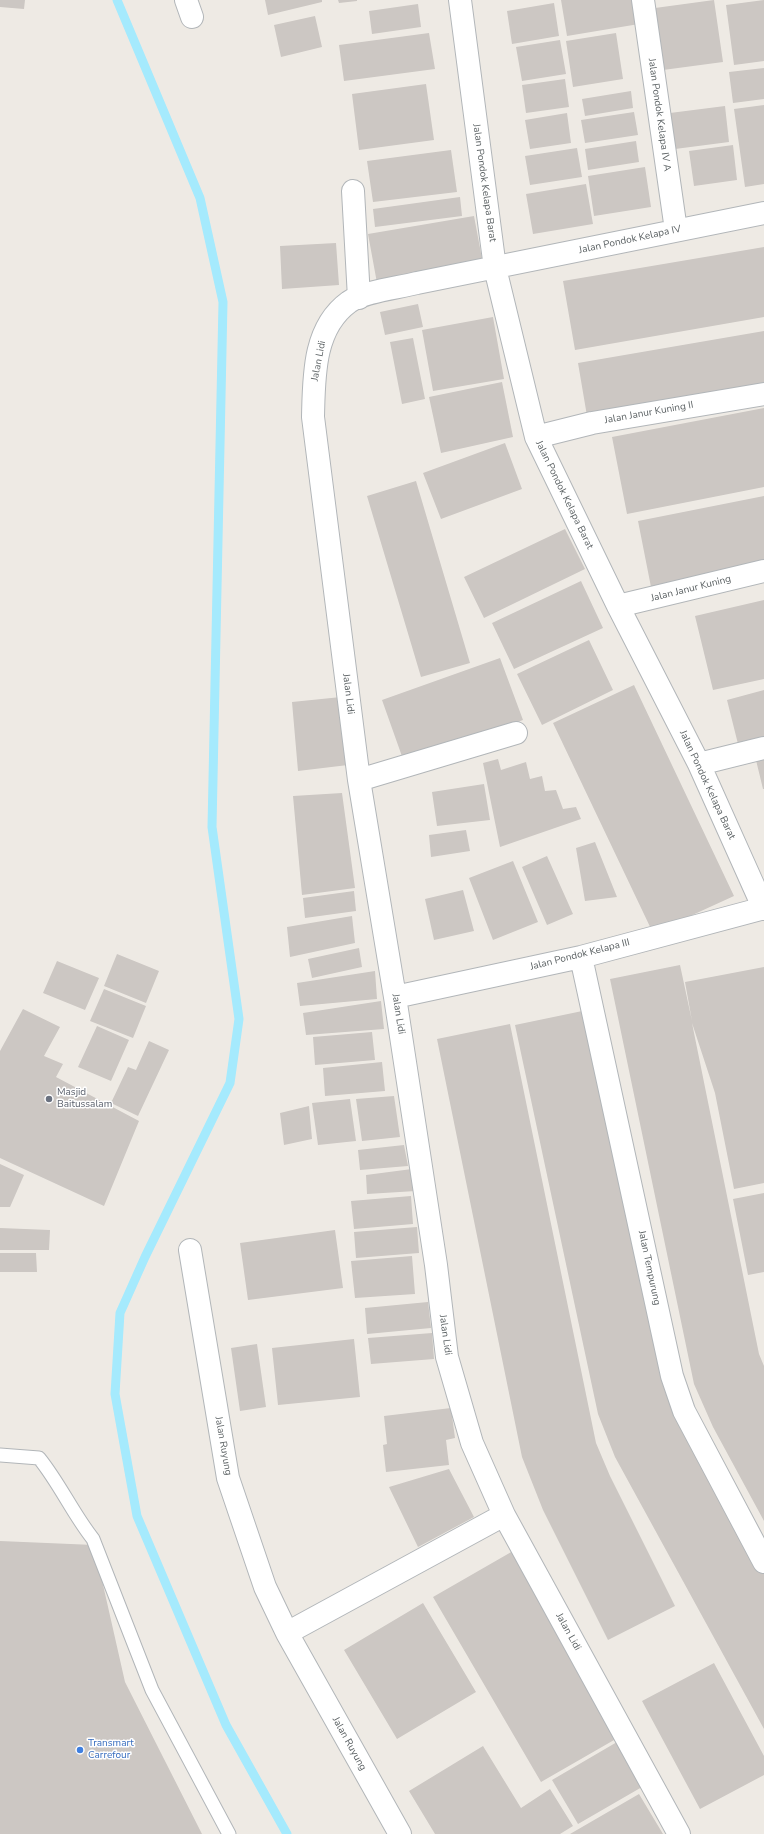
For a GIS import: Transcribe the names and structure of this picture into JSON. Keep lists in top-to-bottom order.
{
  "streets": {
    "street": [
      "Jalan Pondok Kelapa IV A",
      "Jalan Pondok Kelapa Barat",
      "Jalan Pondok Kelapa IV",
      "Jalan Lidi",
      "Jalan Janur Kuning II",
      "Jalan Janur Kuning",
      "Jalan Pondok Kelapa III",
      "Jalan Tempurung",
      "Jalan Ruyung"
    ]
  },
  "crossings": [
    ["Jalan Pondok Kelapa IV A", "Jalan Pondok Kelapa IV"],
    ["Jalan Pondok Kelapa Barat", "Jalan Pondok Kelapa IV"],
    ["Jalan Pondok Kelapa Barat", "Jalan Lidi"],
    ["Jalan Pondok Kelapa Barat", "Jalan Janur Kuning II"],
    ["Jalan Pondok Kelapa Barat", "Jalan Janur Kuning"],
    ["Jalan Pondok Kelapa Barat", "Jalan Pondok Kelapa III"],
    ["Jalan Pondok Kelapa IV", "Jalan Lidi"],
    ["Jalan Lidi", "Jalan Pondok Kelapa III"],
    ["Jalan Pondok Kelapa III", "Jalan Tempurung"]
  ],
  "places": ["Masjid Baitussalam", "Transmart Carrefour"]
}
